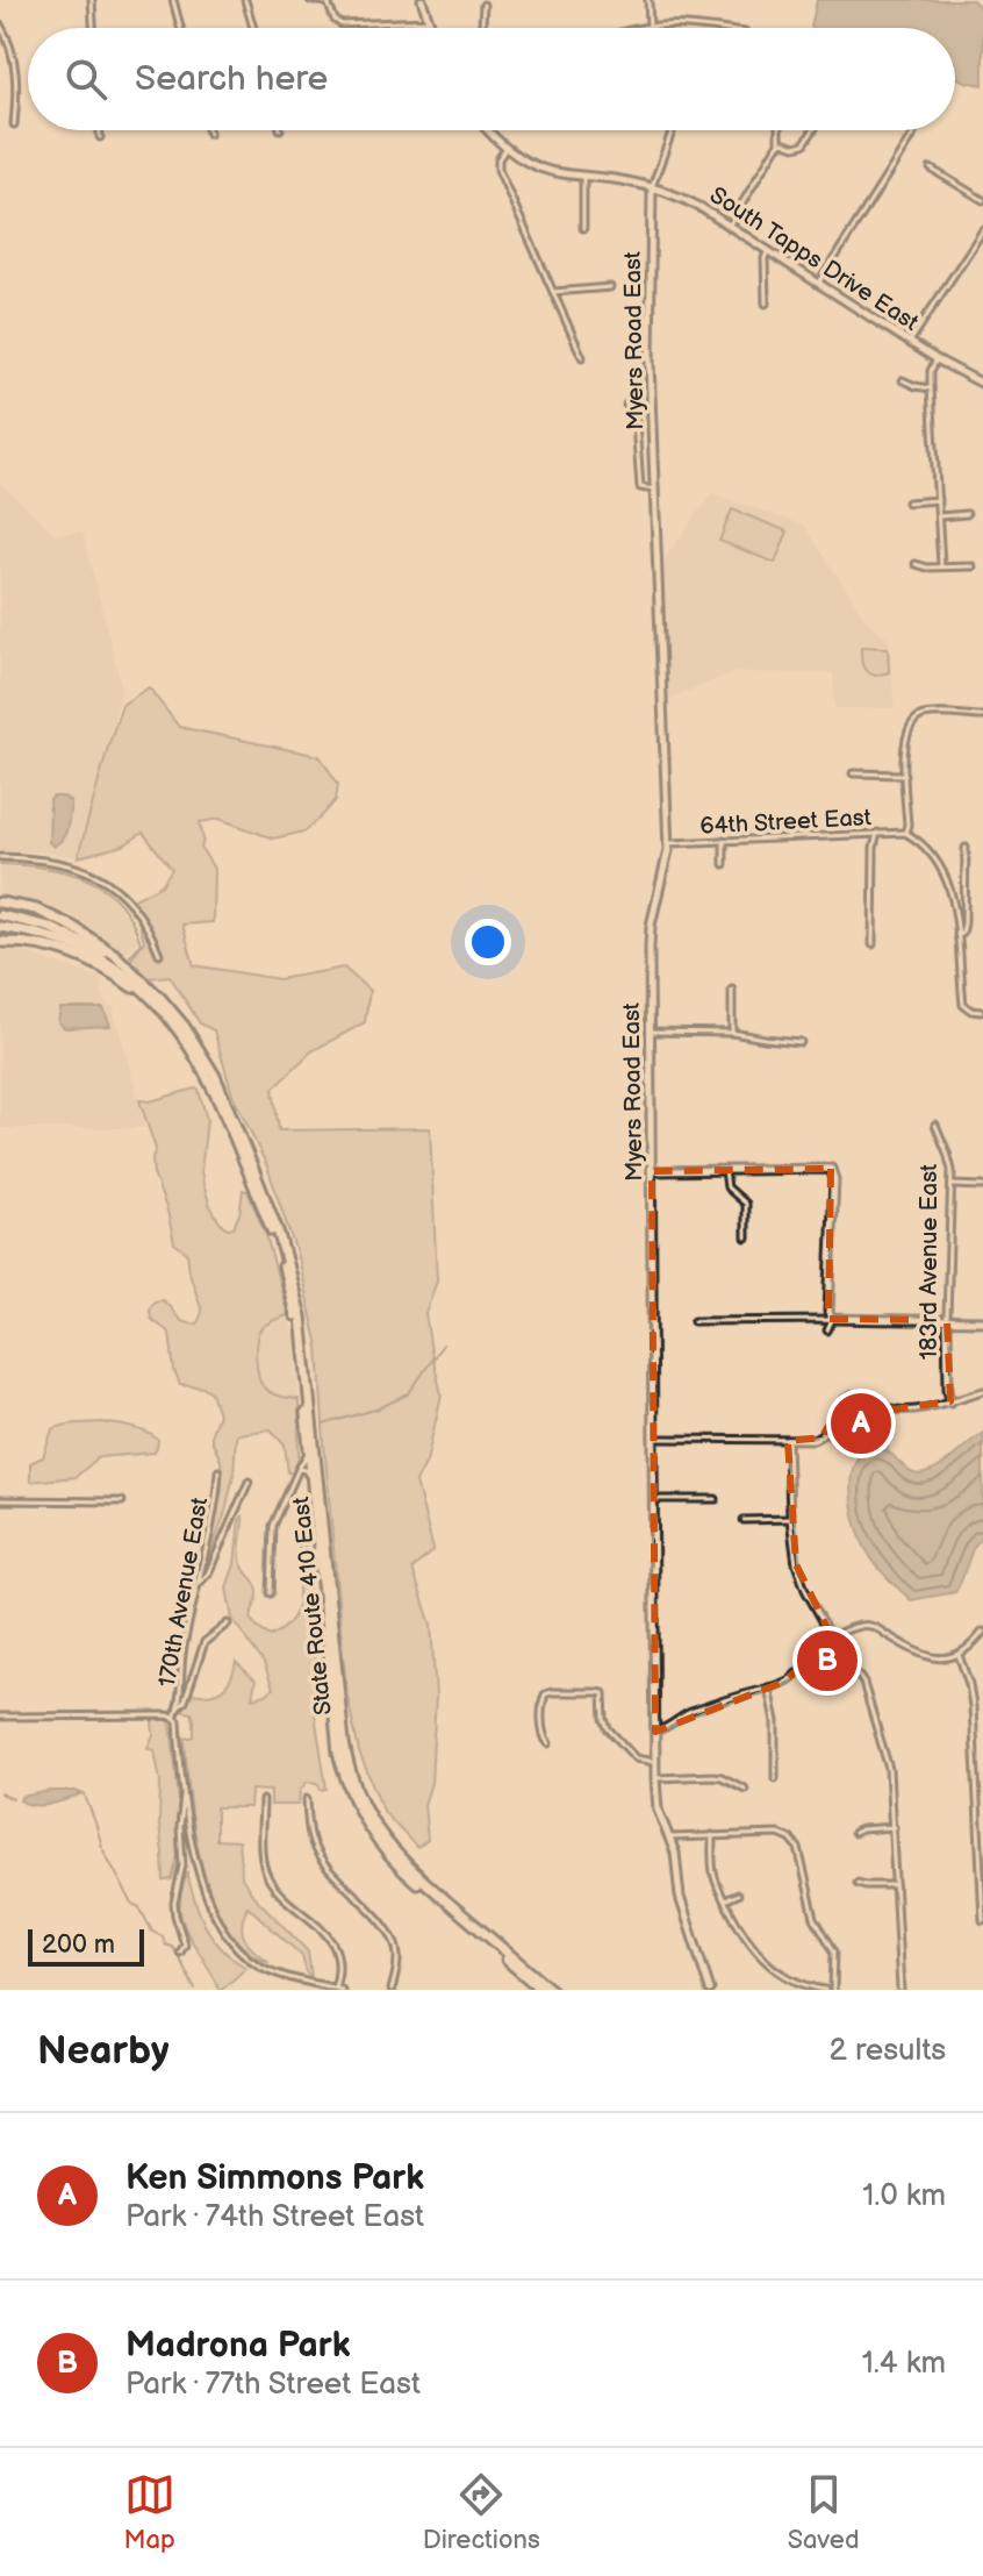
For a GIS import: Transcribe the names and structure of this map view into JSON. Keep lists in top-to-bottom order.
{
  "streets": {
    "highway": ["State Route 410 East"],
    "street": [
      "South Tapps Drive East",
      "Myers Road East",
      "64th Street East",
      "183rd Avenue East",
      "170th Avenue East"
    ]
  },
  "crossings": [
    ["South Tapps Drive East", "Myers Road East"],
    ["Myers Road East", "64th Street East"]
  ],
  "scale_bar": "200 m",
  "page": {
    "search": "Search here",
    "pins": ["A", "B"],
    "scale": "200 m",
    "heading": ["Nearby", "2 results"],
    "list": [
      {
        "mark": "A",
        "name": "Ken Simmons Park",
        "note": "Park · 74th Street East",
        "value": "1.0 km"
      },
      {
        "mark": "B",
        "name": "Madrona Park",
        "note": "Park · 77th Street East",
        "value": "1.4 km"
      }
    ],
    "nav": ["Map", "Directions", "Saved"]
  }
}
